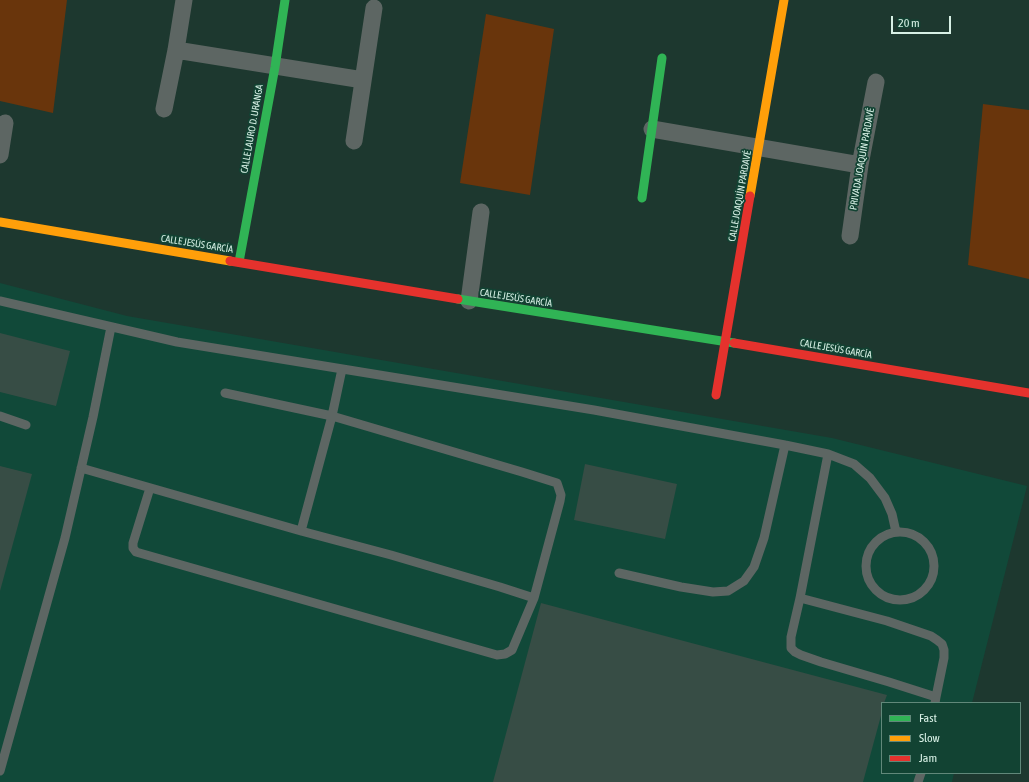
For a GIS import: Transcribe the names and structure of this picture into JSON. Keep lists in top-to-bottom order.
{
  "streets": {
    "street": [
      "CALLE LAURO D. URANGA",
      "PRIVADA JOAQUÍN PARDAVÉ",
      "CALLE JOAQUÍN PARDAVÉ",
      "CALLE JESÚS GARCÍA"
    ]
  },
  "crossings": [
    ["CALLE LAURO D. URANGA", "CALLE JESÚS GARCÍA"],
    ["CALLE JOAQUÍN PARDAVÉ", "CALLE JESÚS GARCÍA"]
  ],
  "legend": ["Fast", "Slow", "Jam"],
  "scale_bar": "20 m"
}
